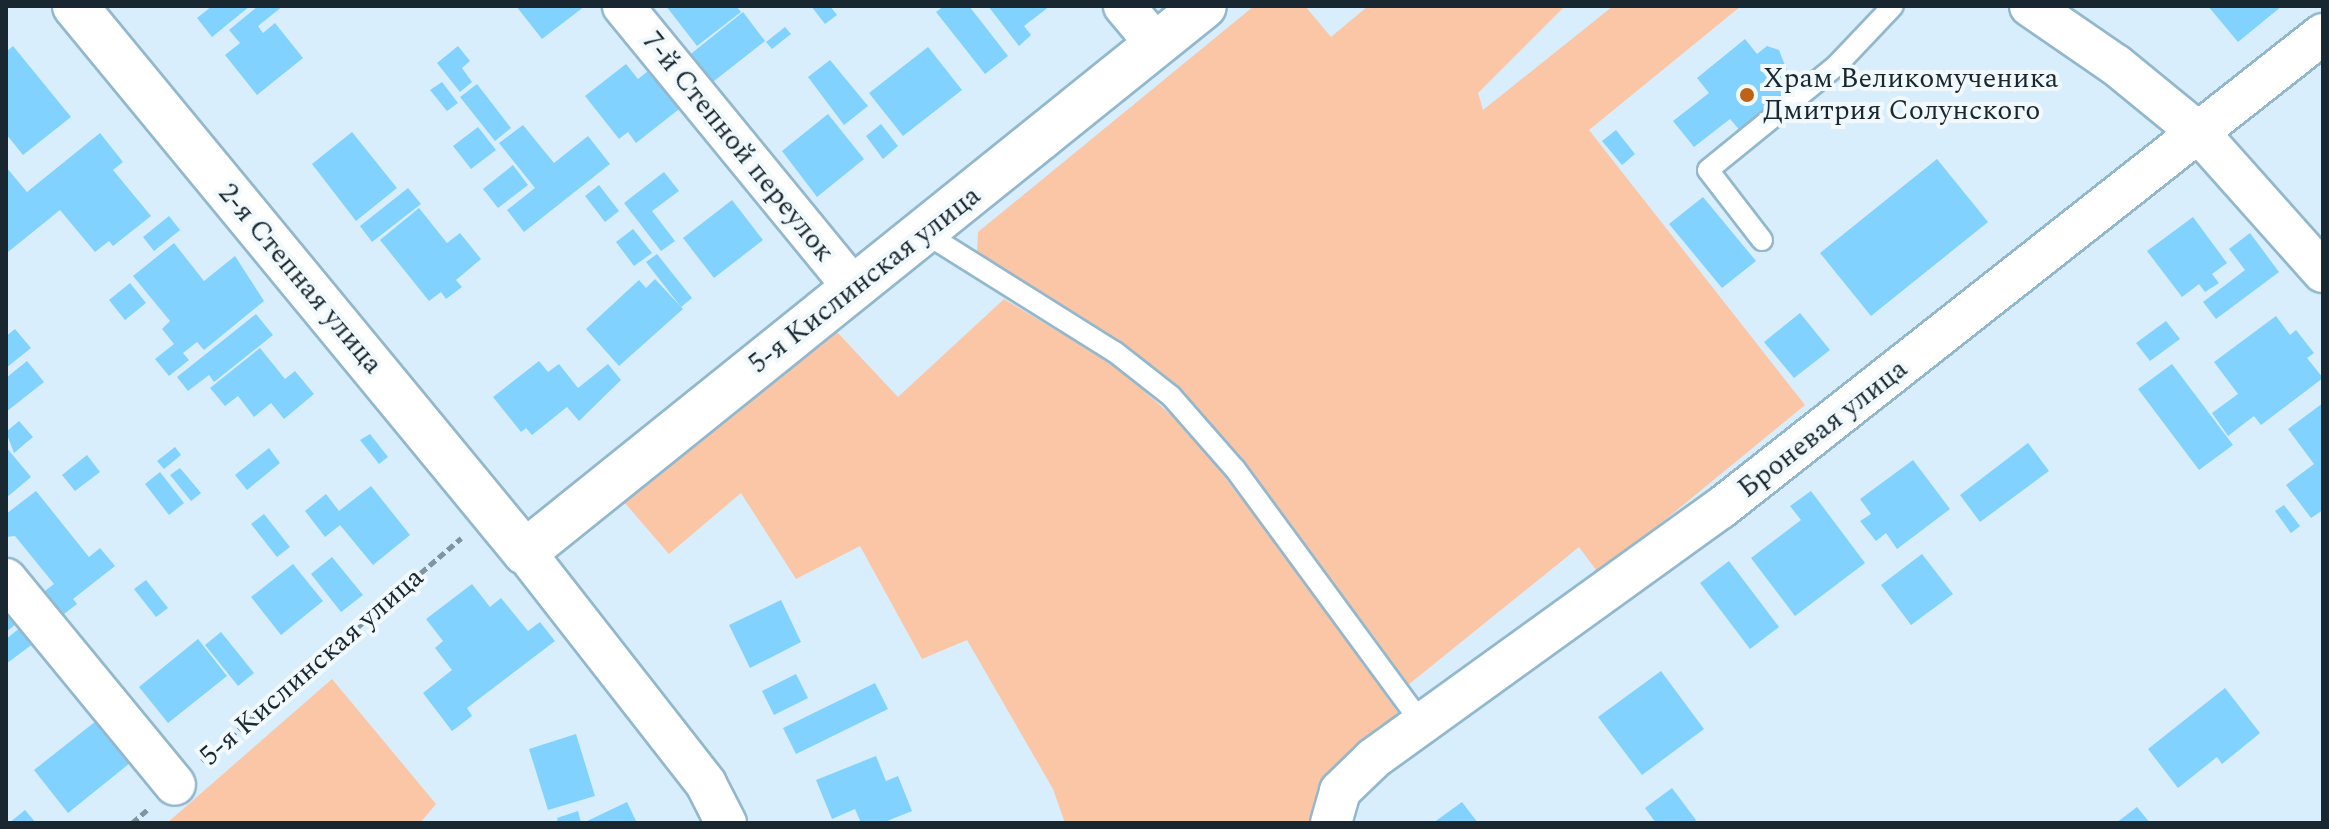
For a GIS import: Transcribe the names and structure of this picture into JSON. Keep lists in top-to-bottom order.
{
  "streets": {
    "street": [
      "7-й Степной переулок",
      "2-я Степная улица",
      "5-я Кислинская улица",
      "Броневая улица"
    ]
  },
  "crossings": [
    ["7-й Степной переулок", "5-я Кислинская улица"],
    ["2-я Степная улица", "5-я Кислинская улица"]
  ],
  "places": ["Храм Великомученика Дмитрия Солунского"]
}
